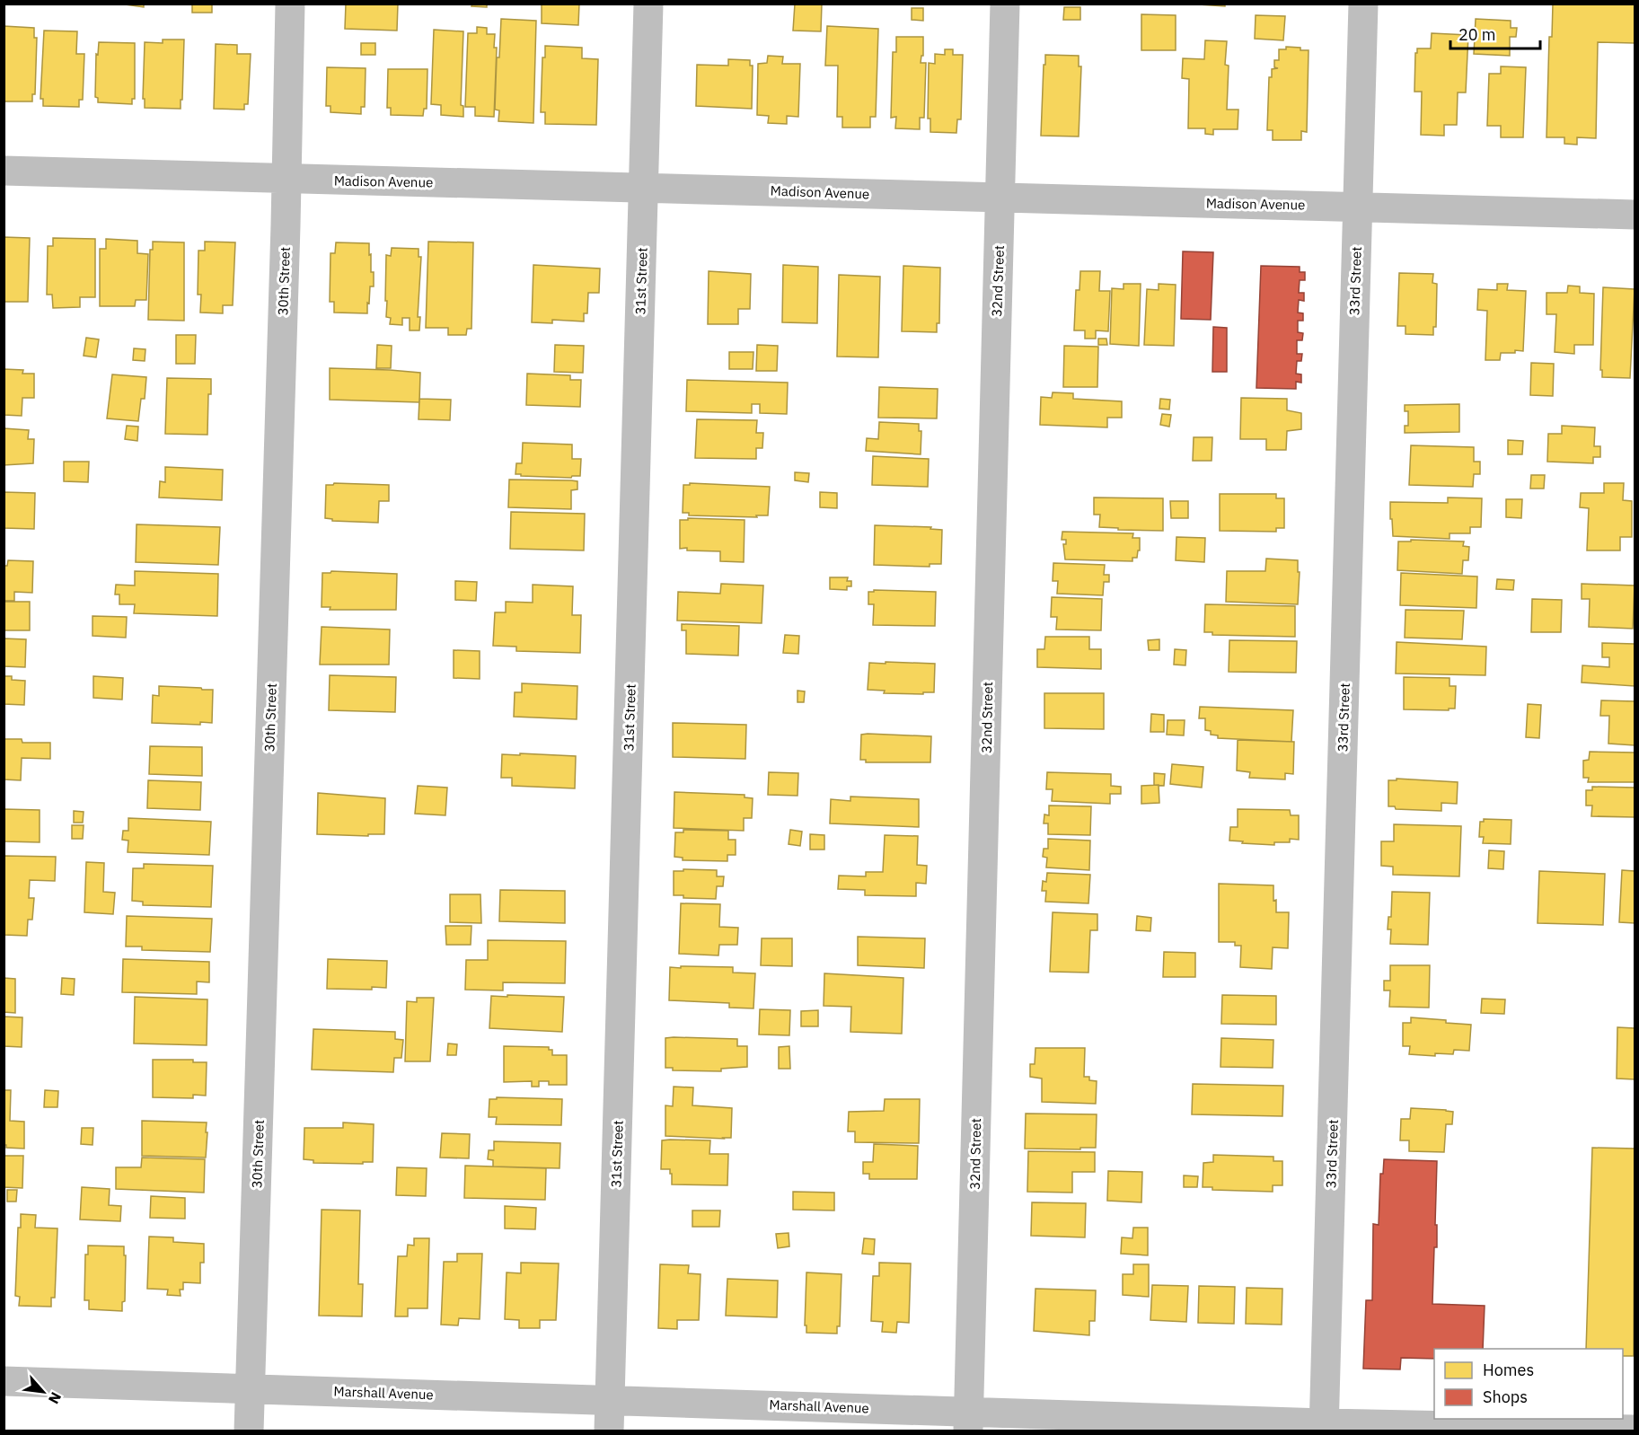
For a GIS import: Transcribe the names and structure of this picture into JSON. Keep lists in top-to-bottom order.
{
  "streets": {
    "street": [
      "Madison Avenue",
      "30th Street",
      "31st Street",
      "32nd Street",
      "33rd Street",
      "Marshall Avenue"
    ]
  },
  "crossings": [
    ["Madison Avenue", "30th Street"],
    ["Madison Avenue", "31st Street"],
    ["Madison Avenue", "32nd Street"],
    ["Madison Avenue", "33rd Street"],
    ["30th Street", "Marshall Avenue"],
    ["31st Street", "Marshall Avenue"],
    ["32nd Street", "Marshall Avenue"],
    ["33rd Street", "Marshall Avenue"]
  ],
  "legend": ["Homes", "Shops"],
  "scale_bar": "20 m",
  "north": "bottom right"
}
